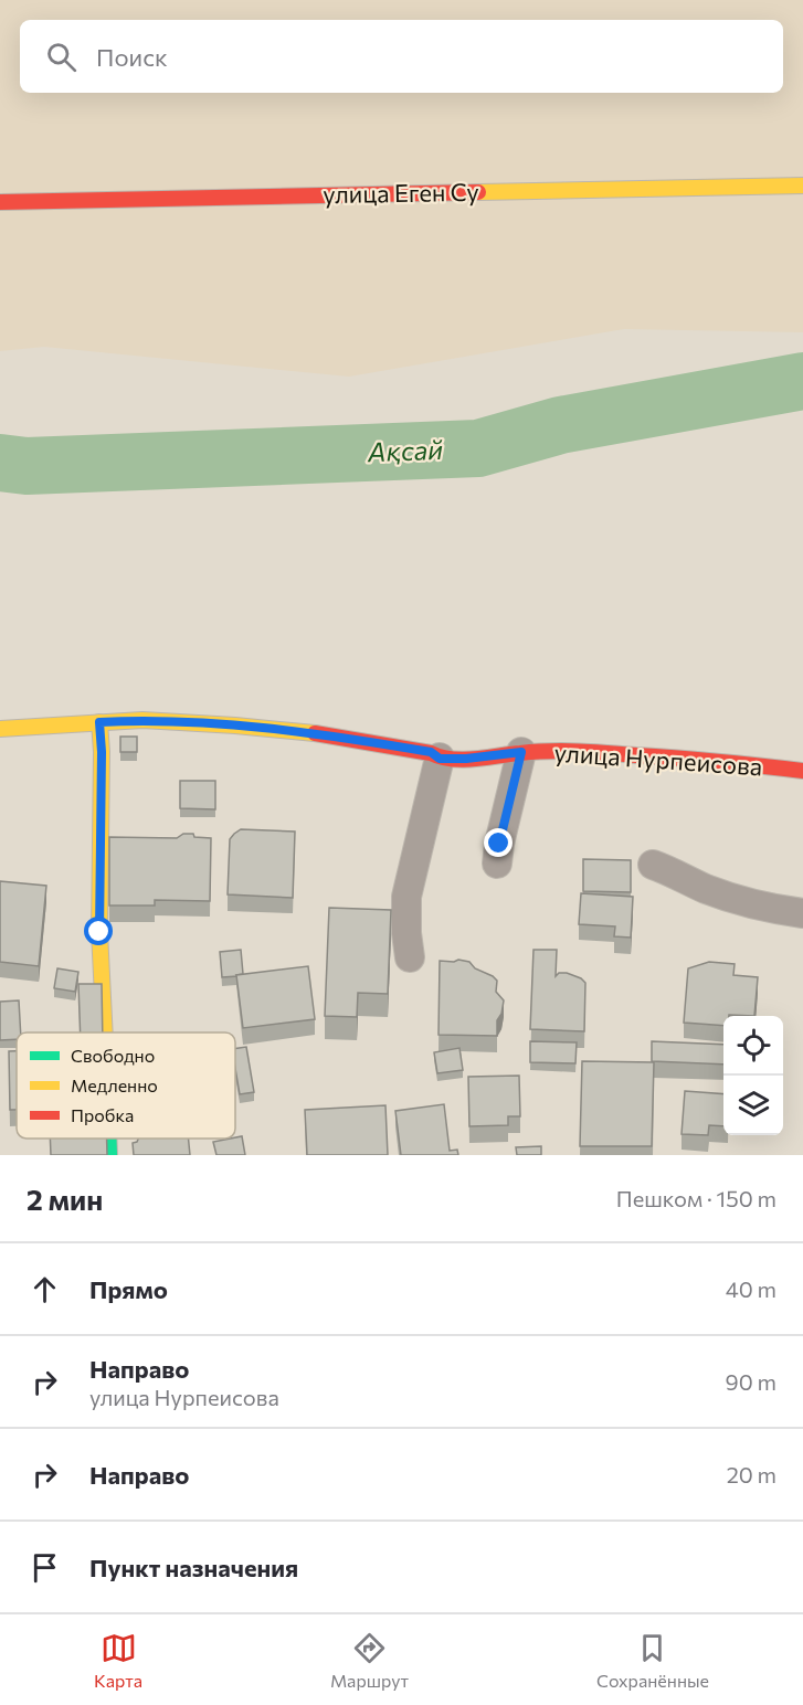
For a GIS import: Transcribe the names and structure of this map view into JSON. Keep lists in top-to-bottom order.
{
  "streets": {
    "street": ["улица Еген Су", "улица Нурпеисова"]
  },
  "water": ["Ақсай"],
  "legend": ["Свободно", "Медленно", "Пробка"],
  "page": {
    "search": "Поиск",
    "heading": ["2 мин", "Пешком · 150 m"],
    "list": [
      ["Прямо", "40 m"],
      ["Направо", "улица Нурпеисова", "90 m"],
      ["Направо", "20 m"],
      "Пункт назначения"
    ],
    "nav": ["Карта", "Маршрут", "Сохранённые"]
  }
}
